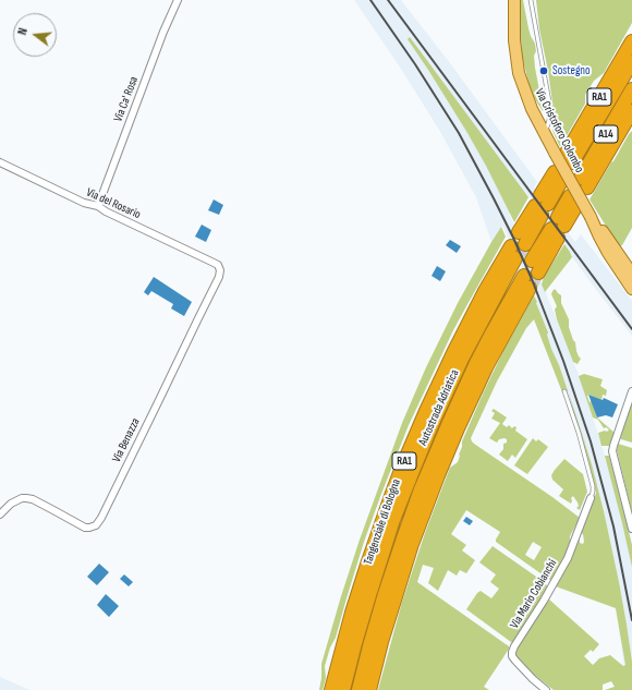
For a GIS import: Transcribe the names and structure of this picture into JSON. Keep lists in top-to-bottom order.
{
  "streets": {
    "highway": [
      "RA1",
      "A14",
      "Autostrada Adriatica",
      "Tangenziale di Bologna"
    ],
    "main road": ["Via Cristoforo Colombo"],
    "street": [
      "Via Ca' Rosa",
      "Via del Rosario",
      "Via Benazza",
      "Via Mario Cobianchi"
    ]
  },
  "crossings": [
    ["RA1", "Via Cristoforo Colombo"],
    ["RA1", "A14"],
    ["Via Ca' Rosa", "Via del Rosario"],
    ["Via Cristoforo Colombo", "A14"],
    ["Via del Rosario", "Via Benazza"],
    ["Autostrada Adriatica", "Tangenziale di Bologna"]
  ],
  "places": ["Sostegno"],
  "north": "left"
}
